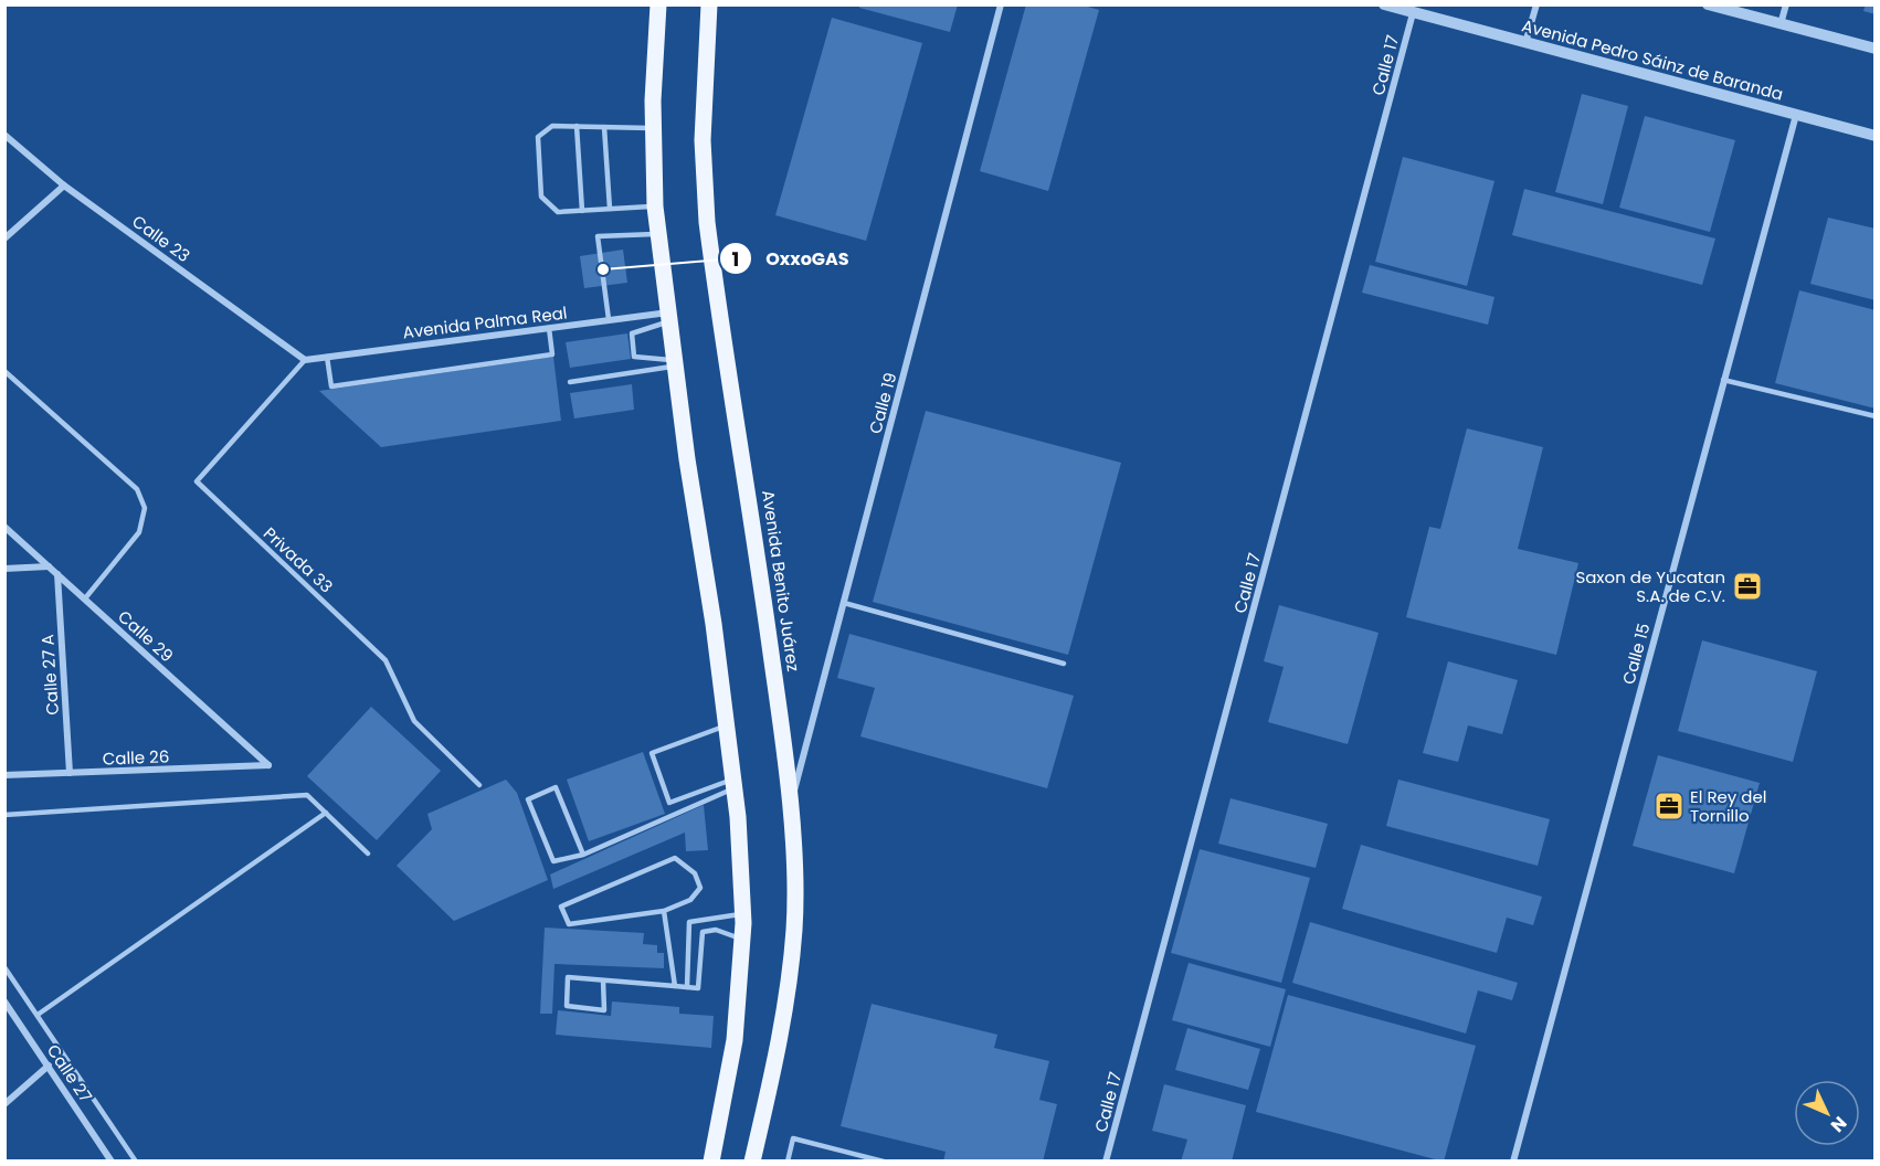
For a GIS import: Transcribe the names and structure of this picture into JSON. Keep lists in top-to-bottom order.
{
  "streets": {
    "main road": ["Avenida Benito Juárez"],
    "street": [
      "Avenida Pedro Sáinz de Baranda",
      "Calle 17",
      "Calle 23",
      "Avenida Palma Real",
      "Calle 19",
      "Calle 29",
      "Calle 15",
      "Calle 27 A",
      "Calle 26",
      "Calle 27"
    ],
    "lane": ["Privada 33"]
  },
  "crossings": [
    ["Avenida Pedro Sáinz de Baranda", "Calle 17"],
    ["Avenida Pedro Sáinz de Baranda", "Calle 15"],
    ["Calle 23", "Avenida Palma Real"],
    ["Calle 23", "Privada 33"],
    ["Avenida Palma Real", "Privada 33"],
    ["Calle 19", "Avenida Benito Juárez"],
    ["Calle 29", "Calle 27 A"],
    ["Calle 29", "Calle 26"],
    ["Calle 27 A", "Calle 26"]
  ],
  "places": {
    "other": ["OxxoGAS"],
    "office": ["Saxon de Yucatan S.A. de C.V.", "El Rey del Tornillo"]
  },
  "north": "bottom right"
}
